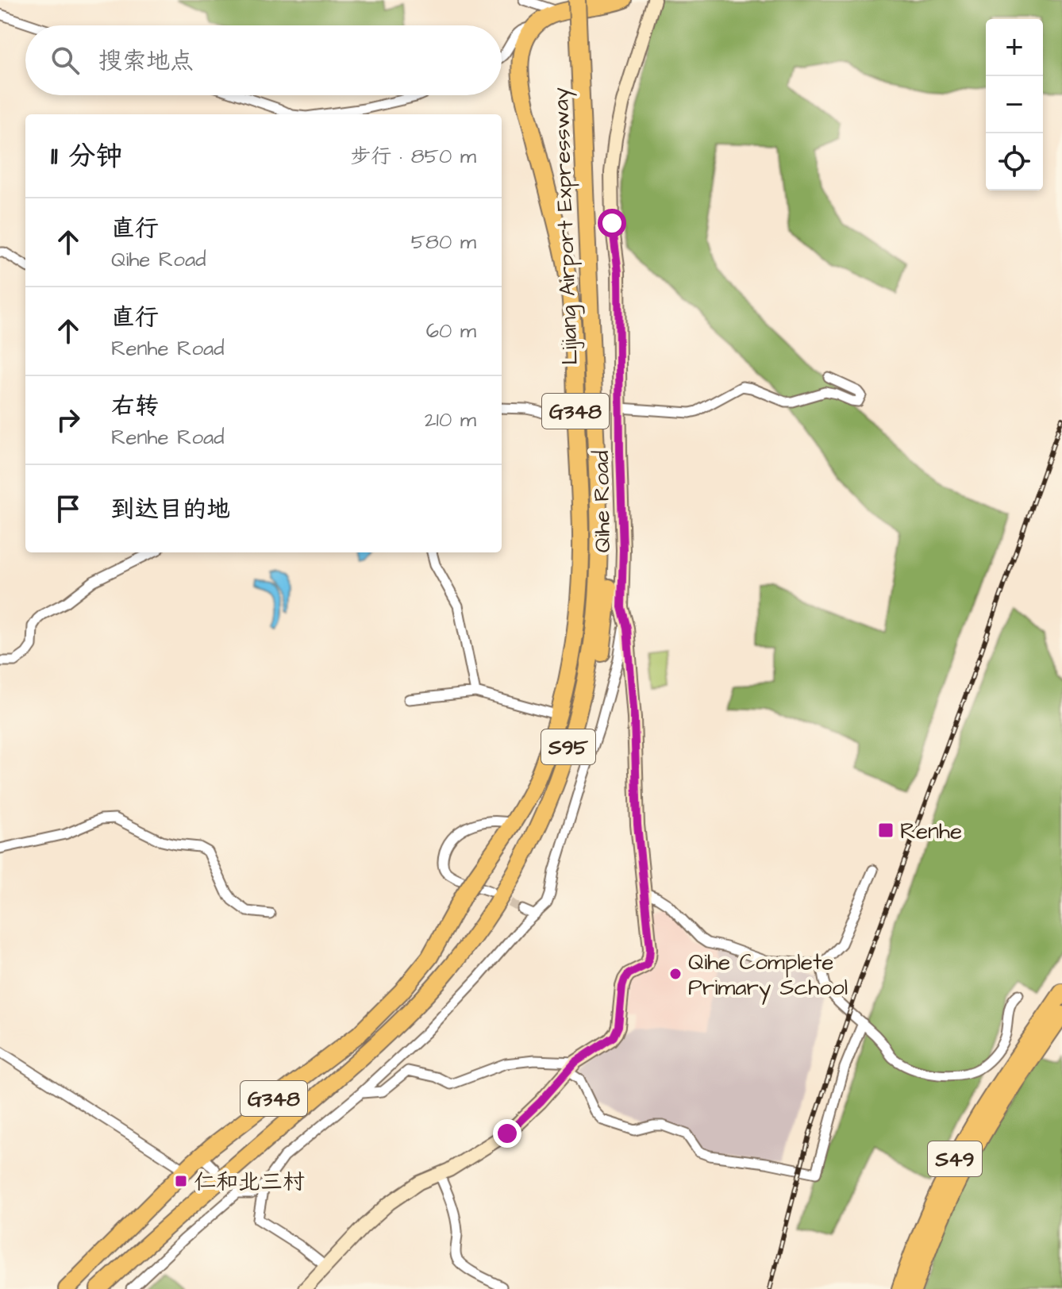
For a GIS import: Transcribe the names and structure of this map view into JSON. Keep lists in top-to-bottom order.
{
  "streets": {
    "highway": [
      "Lijiang Airport Expressway",
      "G348",
      "S95",
      "S49"
    ],
    "street": ["Qihe Road"]
  },
  "places": {
    "transit": ["Renhe", "仁和北三村"],
    "other": ["Qihe Complete Primary School"]
  },
  "page": {
    "map_buttons": ["+", "−"],
    "search": "搜索地点",
    "heading": ["11 分钟", "步行 · 850 m"],
    "list": [
      ["直行", "Qihe Road", "580 m"],
      ["直行", "Renhe Road", "60 m"],
      ["右转", "Renhe Road", "210 m"],
      "到达目的地"
    ]
  }
}
